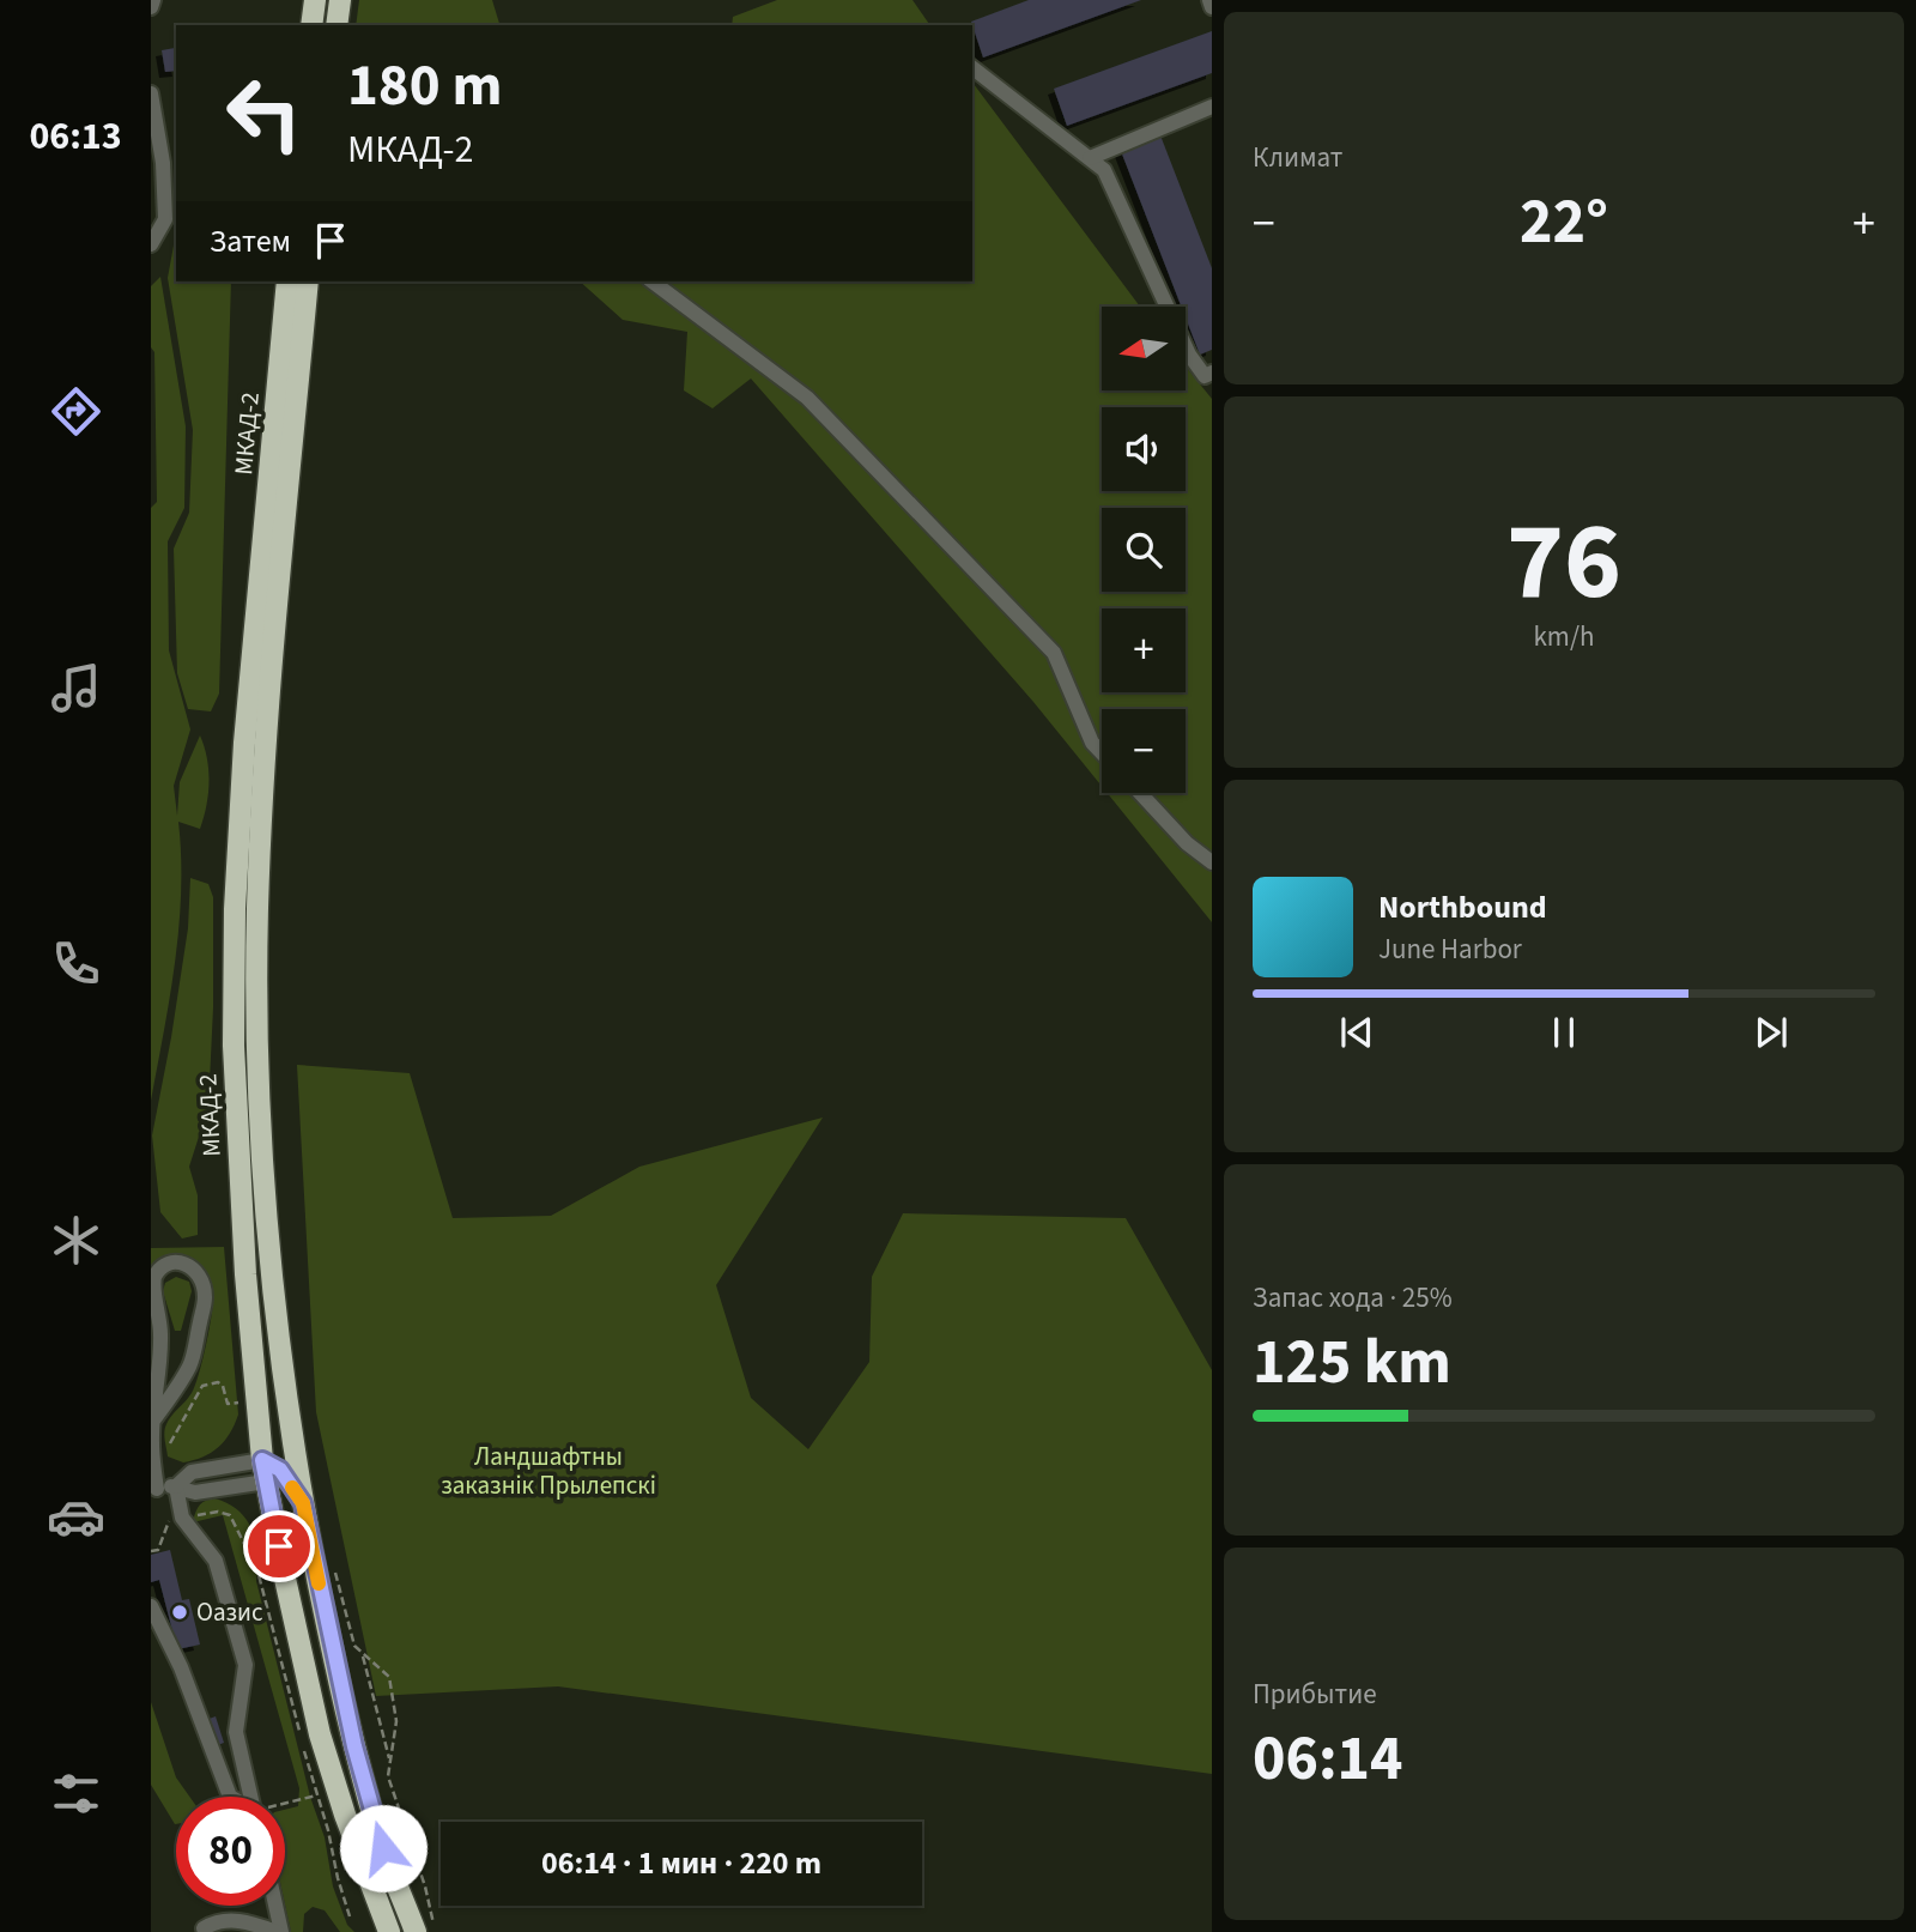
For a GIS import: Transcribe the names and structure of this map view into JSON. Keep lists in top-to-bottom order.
{
  "streets": {
    "highway": ["МКАД-2"]
  },
  "parks": ["Ландшафтны заказнік Прылепскі"],
  "places": ["Оазис"],
  "north": "left",
  "page": {
    "tabs": "06:13",
    "tile": [
      "Климат",
      ["76", "km/h"],
      ["Запас хода · 25%", "125 km"],
      ["Прибытие", "06:14"]
    ],
    "turn": ["180 m", "МКАД-2"],
    "heat": ["−", "22°", "+"],
    "then": "Затем",
    "map_buttons": ["+", "−"],
    "song": ["Northbound", "June Harbor"],
    "limit": "80",
    "trip": "06:14 · 1 мин · 220 m"
  }
}
